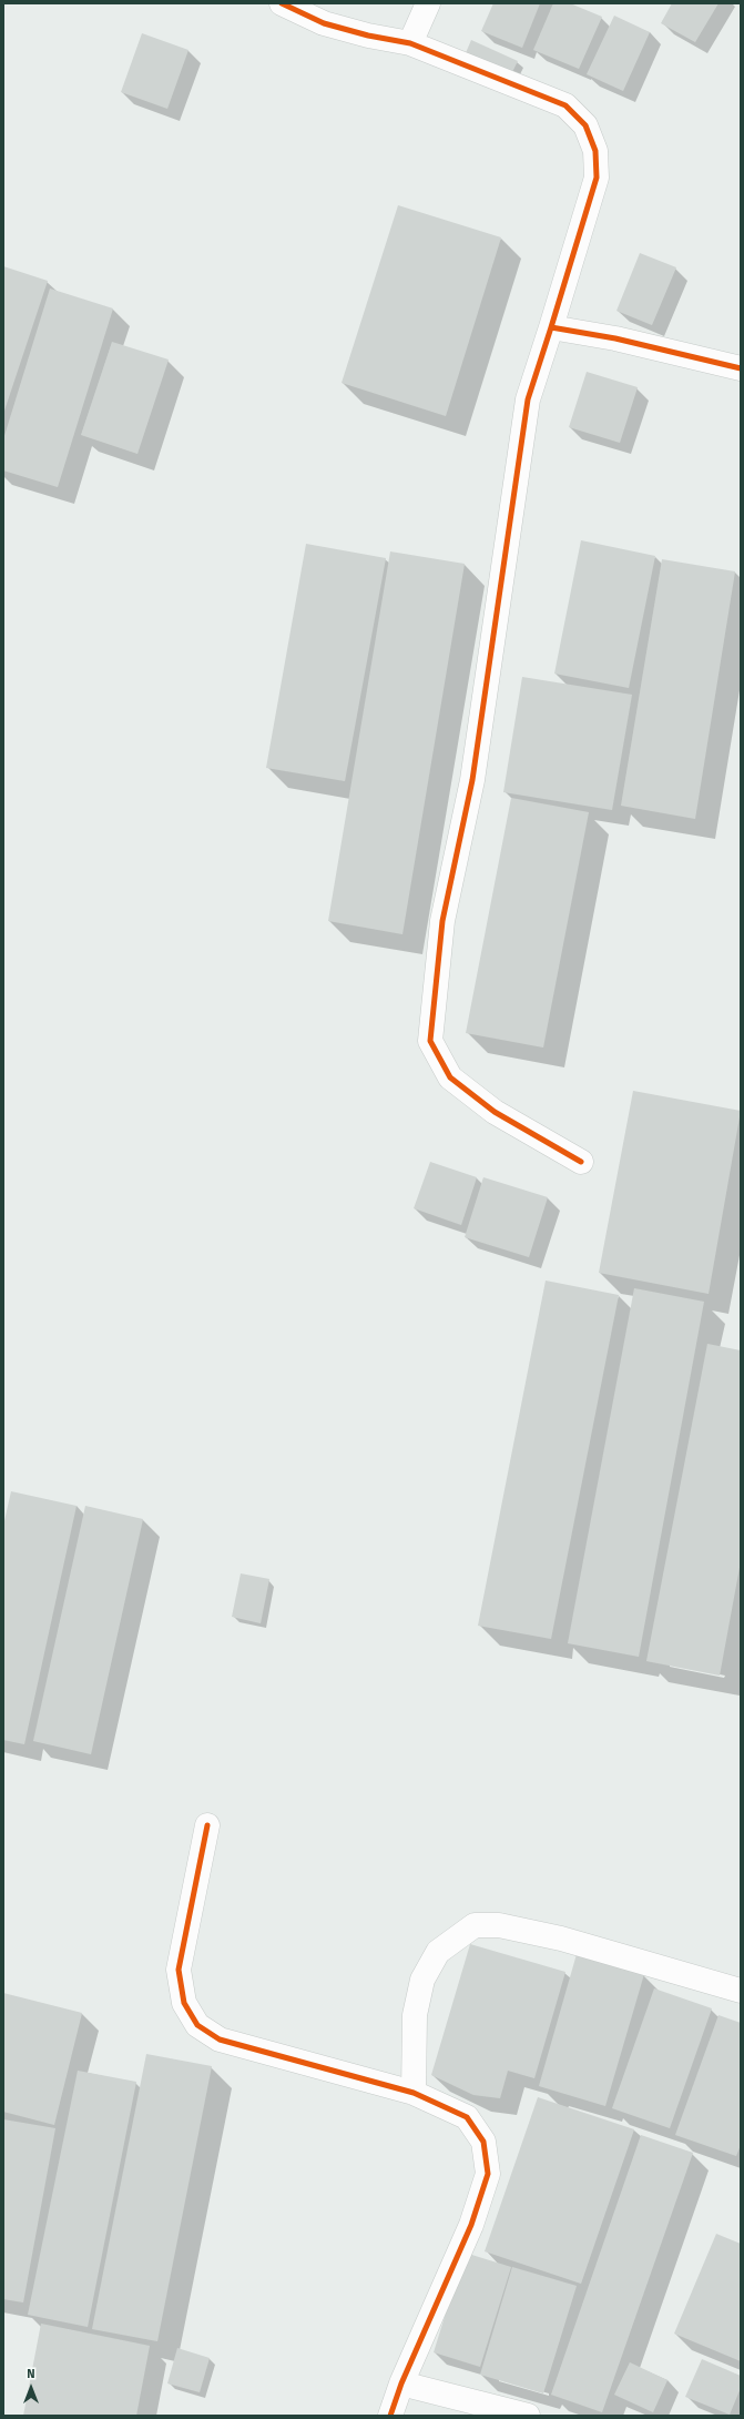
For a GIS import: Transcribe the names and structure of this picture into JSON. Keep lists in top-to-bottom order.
{
  "north": "top"
}
